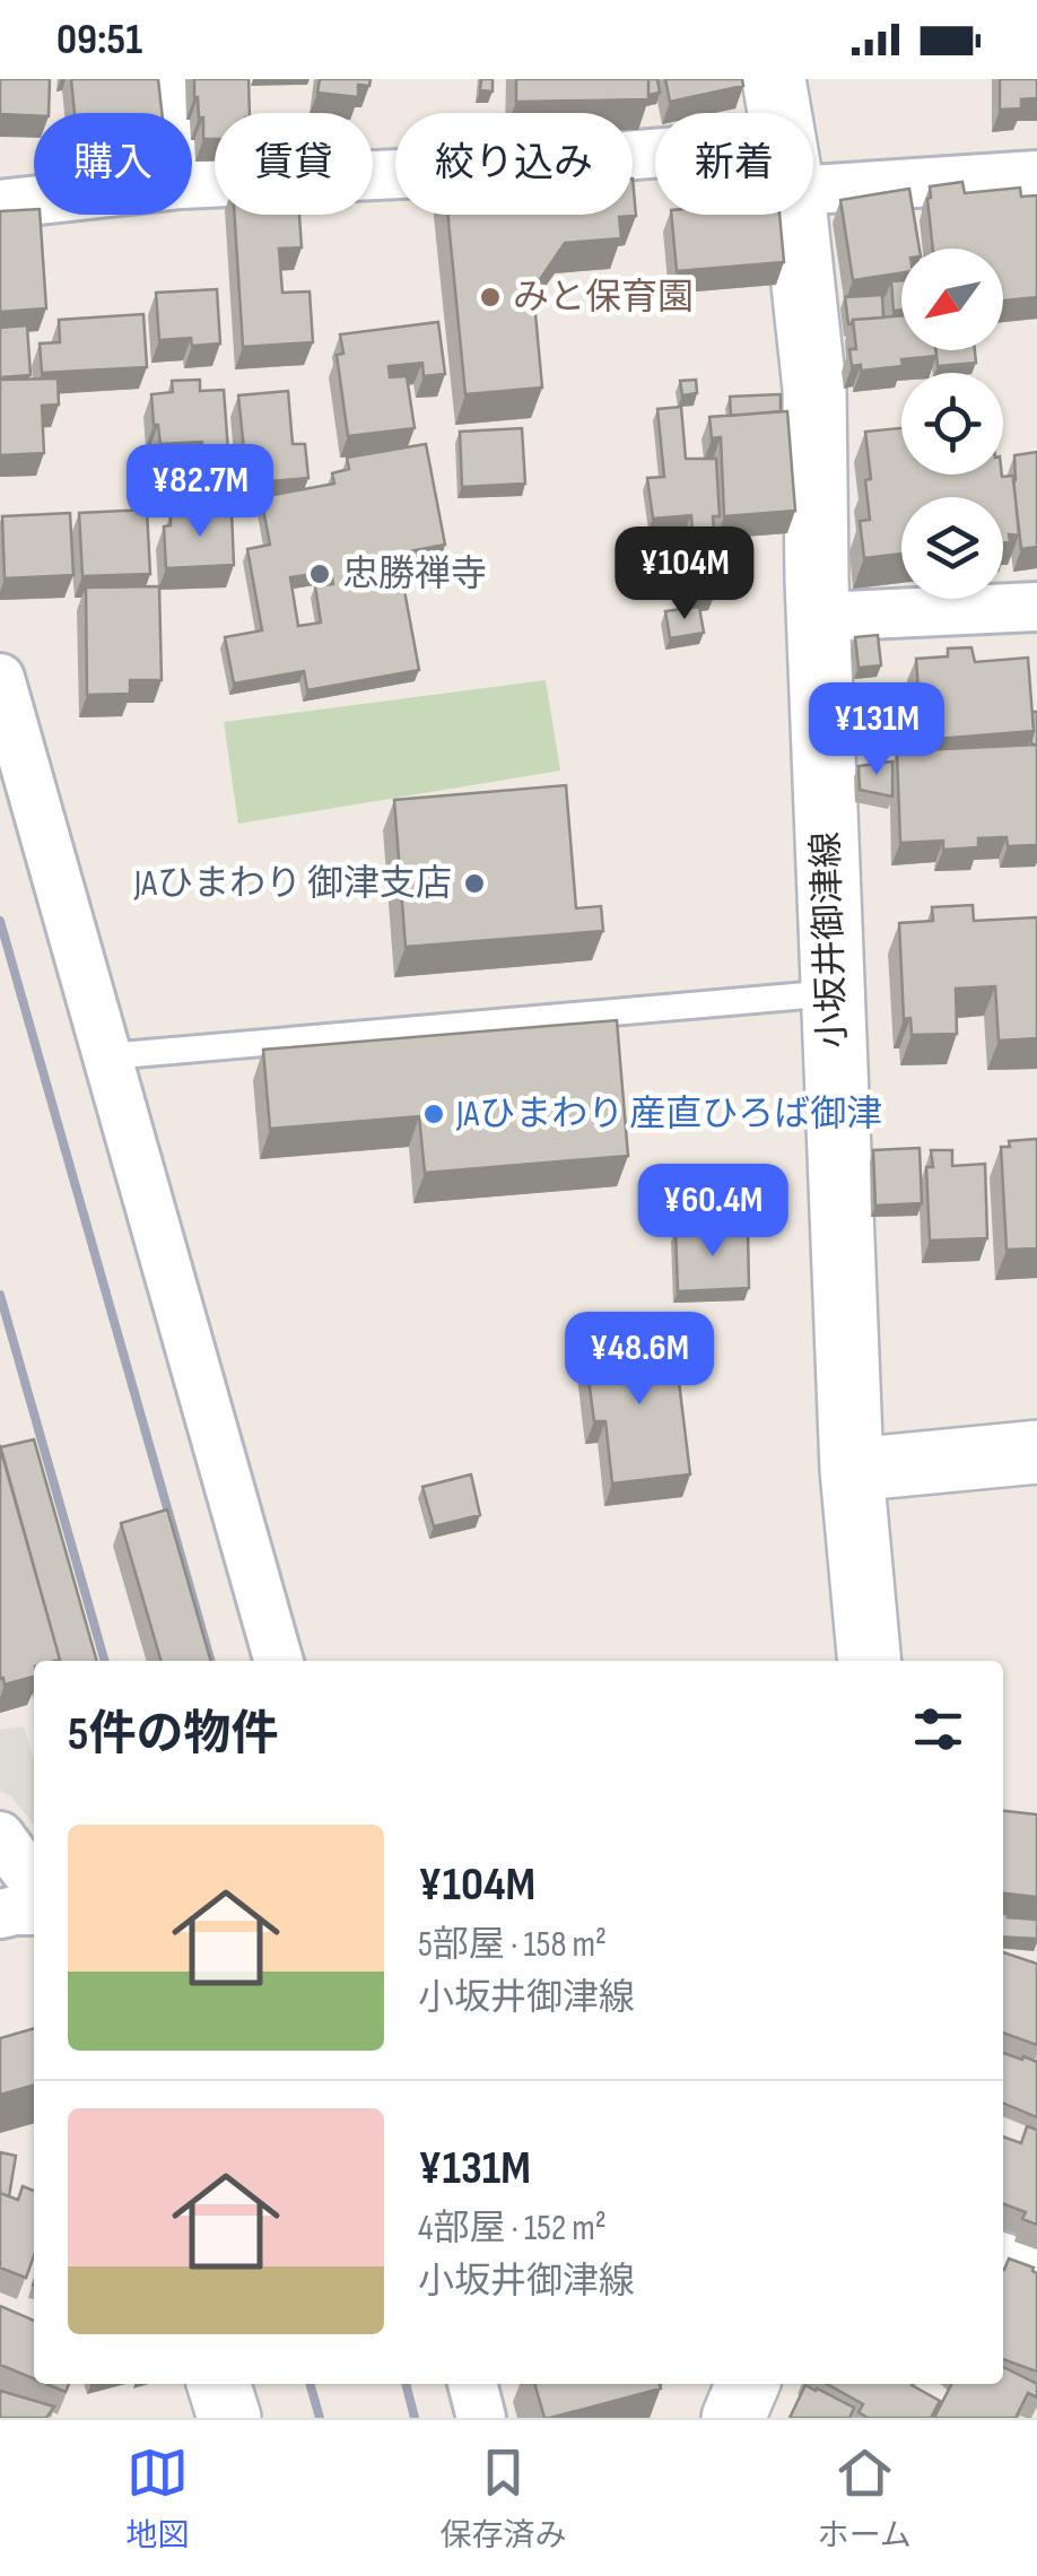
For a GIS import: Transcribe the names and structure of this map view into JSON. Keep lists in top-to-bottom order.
{
  "streets": {
    "main road": ["小坂井御津線"]
  },
  "places": [
    "みと保育園",
    "忠勝禅寺",
    "JAひまわり 御津支店",
    "JAひまわり 産直ひろば御津"
  ],
  "north": "bottom left",
  "page": {
    "status": "09:51",
    "chip": [
      "購入",
      "賃貸",
      "絞り込み",
      "新着"
    ],
    "price": [
      "¥82.7M",
      "¥104M",
      "¥131M",
      "¥60.4M",
      "¥48.6M"
    ],
    "heading": "5件の物件",
    "list": [
      {
        "name": "¥104M",
        "note": "5部屋 · 158 m² · 小坂井御津線"
      },
      {
        "name": "¥131M",
        "note": "4部屋 · 152 m² · 小坂井御津線"
      }
    ],
    "tabs": ["地図", "保存済み", "ホーム"]
  }
}
